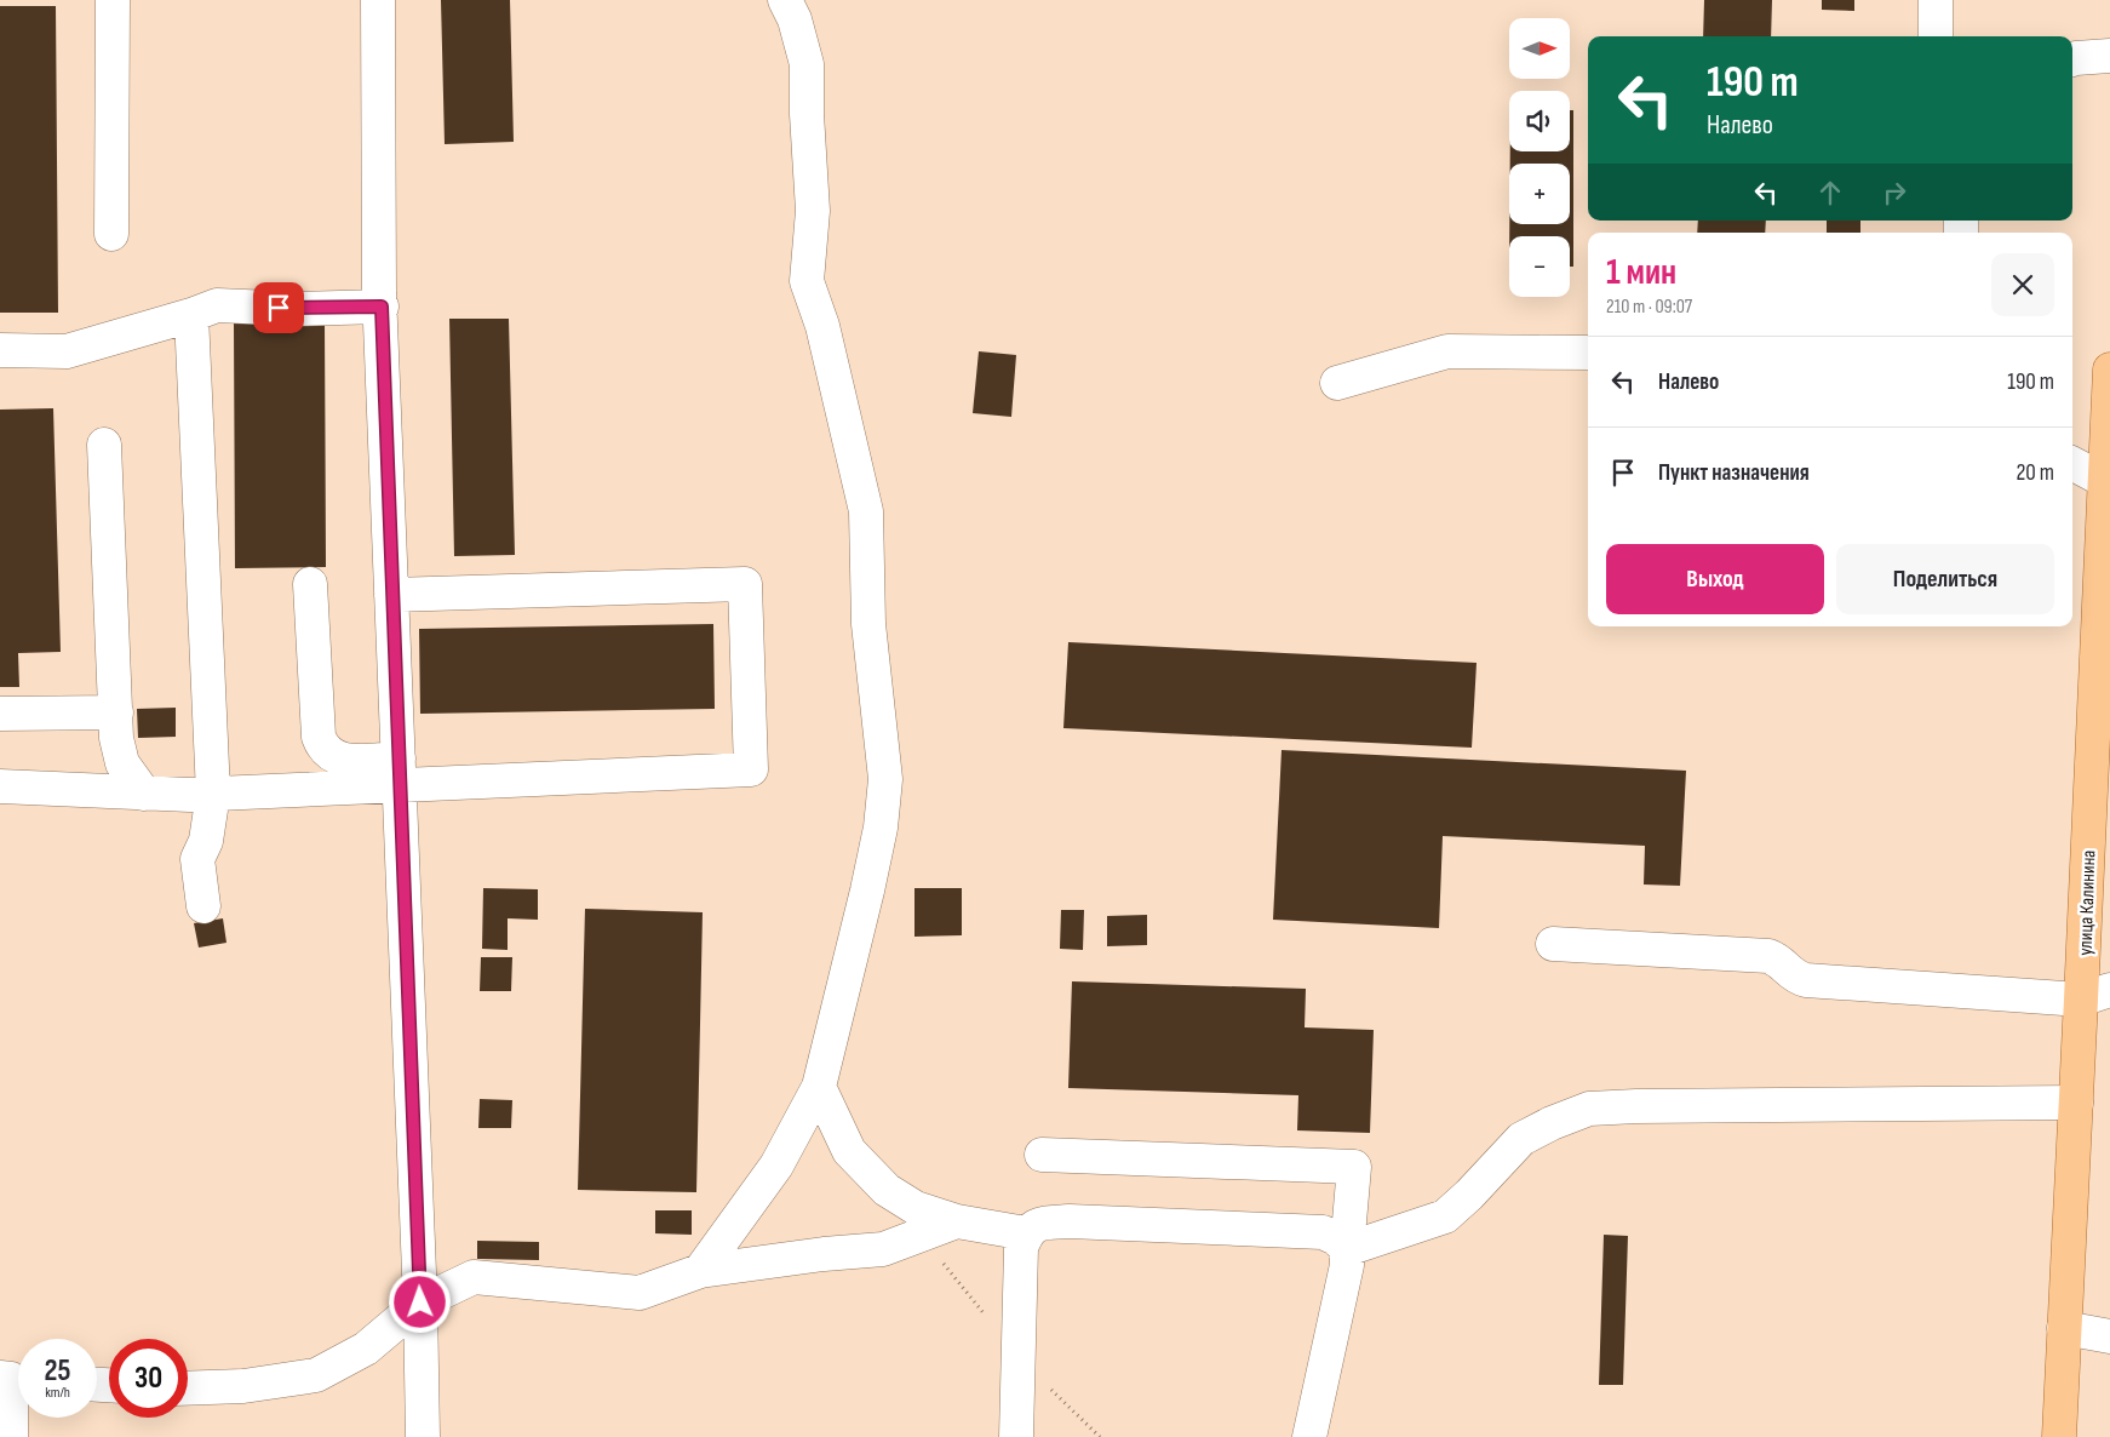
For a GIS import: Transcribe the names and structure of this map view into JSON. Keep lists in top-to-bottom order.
{
  "streets": {
    "main road": ["улица Калинина"]
  },
  "north": "right",
  "page": {
    "map_buttons": ["+", "−"],
    "turn": ["190 m", "Налево"],
    "heading": ["1 мин", "210 m · 09:07"],
    "list": [
      {
        "name": "Налево",
        "value": "190 m"
      },
      {
        "name": "Пункт назначения",
        "value": "20 m"
      }
    ],
    "buttons": ["Выход", "Поделиться"],
    "speed": "25 km/h",
    "limit": "30"
  }
}
